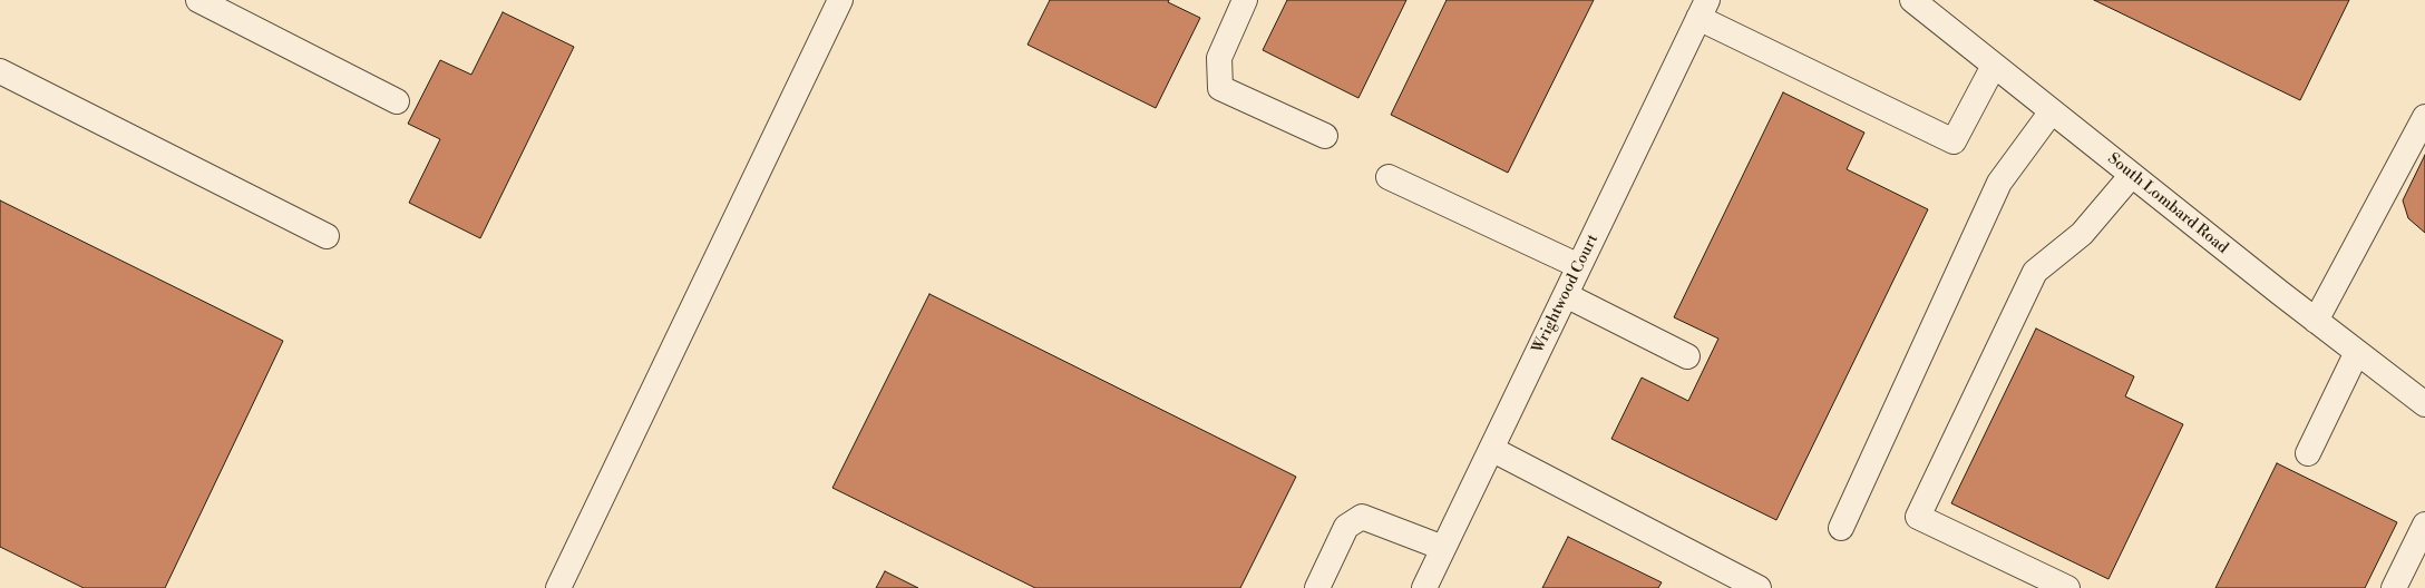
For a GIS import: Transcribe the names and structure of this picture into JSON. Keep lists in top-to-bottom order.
{
  "streets": {
    "street": ["South Lombard Road", "Wrightwood Court"]
  }
}
